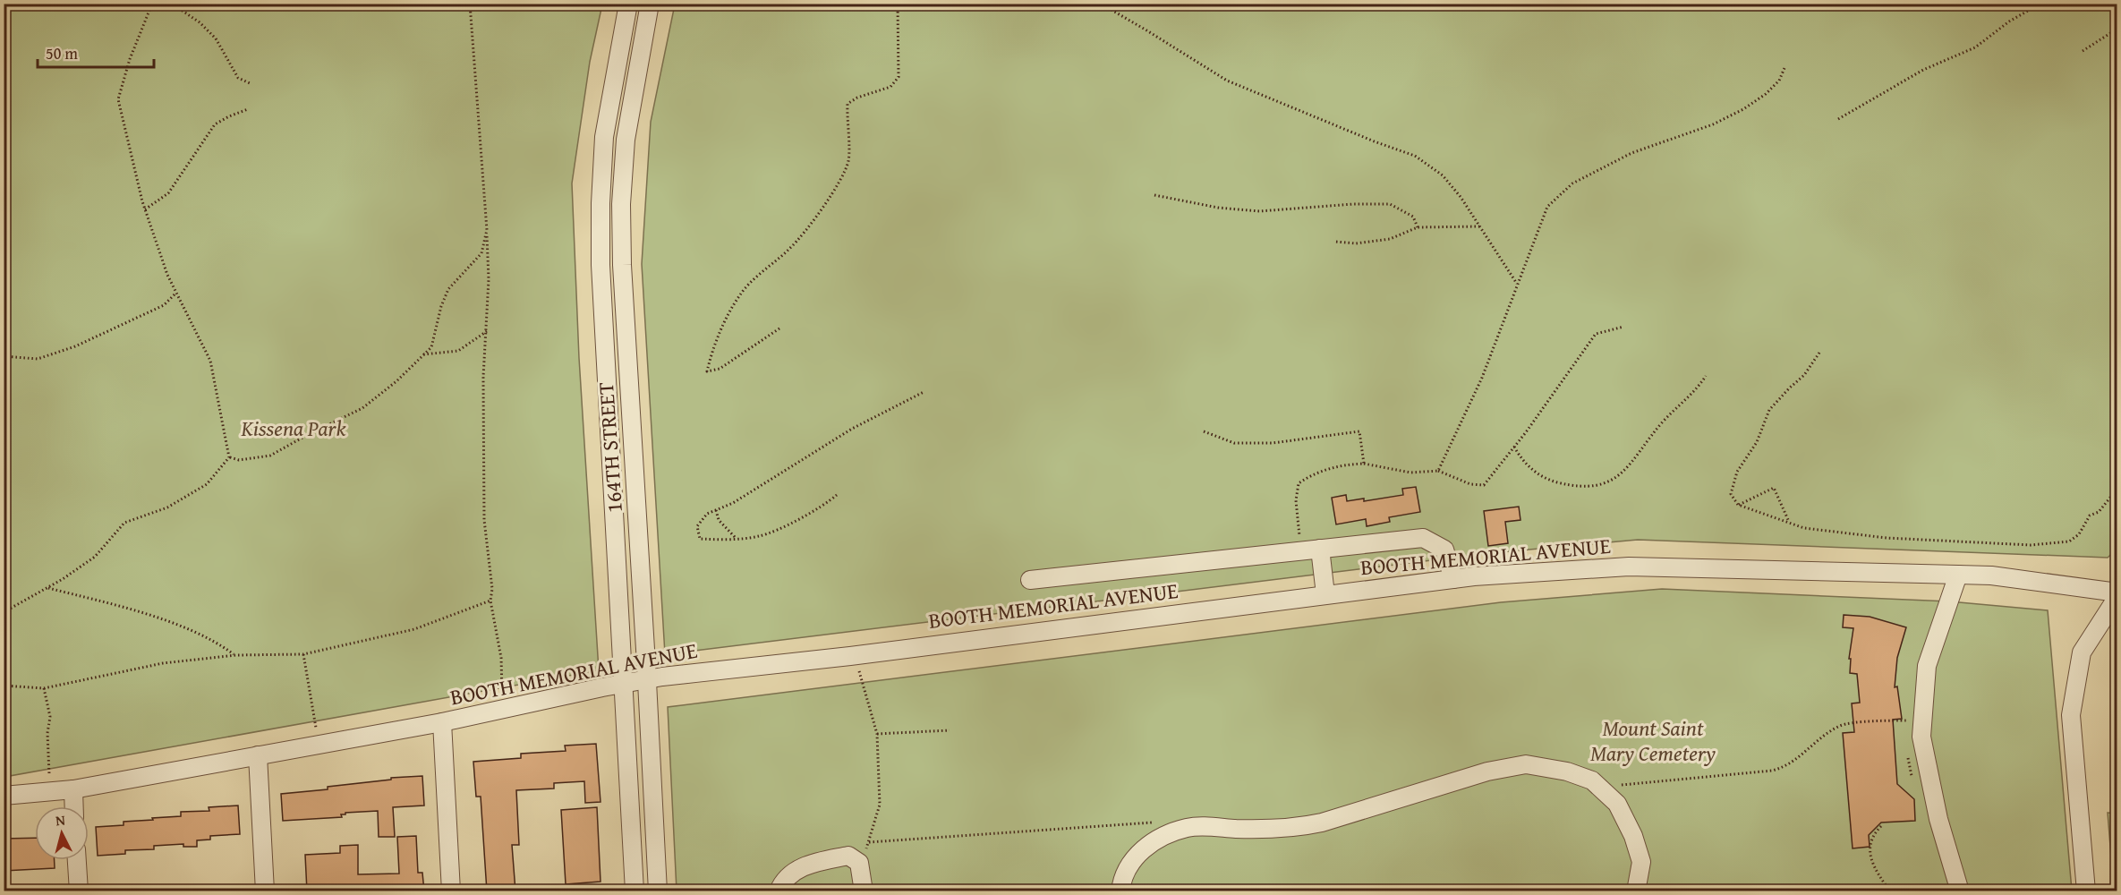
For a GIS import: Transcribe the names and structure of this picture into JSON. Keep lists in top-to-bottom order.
{
  "streets": {
    "street": ["164TH STREET", "BOOTH MEMORIAL AVENUE"]
  },
  "crossings": [
    ["164TH STREET", "BOOTH MEMORIAL AVENUE"]
  ],
  "parks": ["Kissena Park", "Mount Saint Mary Cemetery"],
  "scale_bar": "50 m",
  "north": "top"
}
